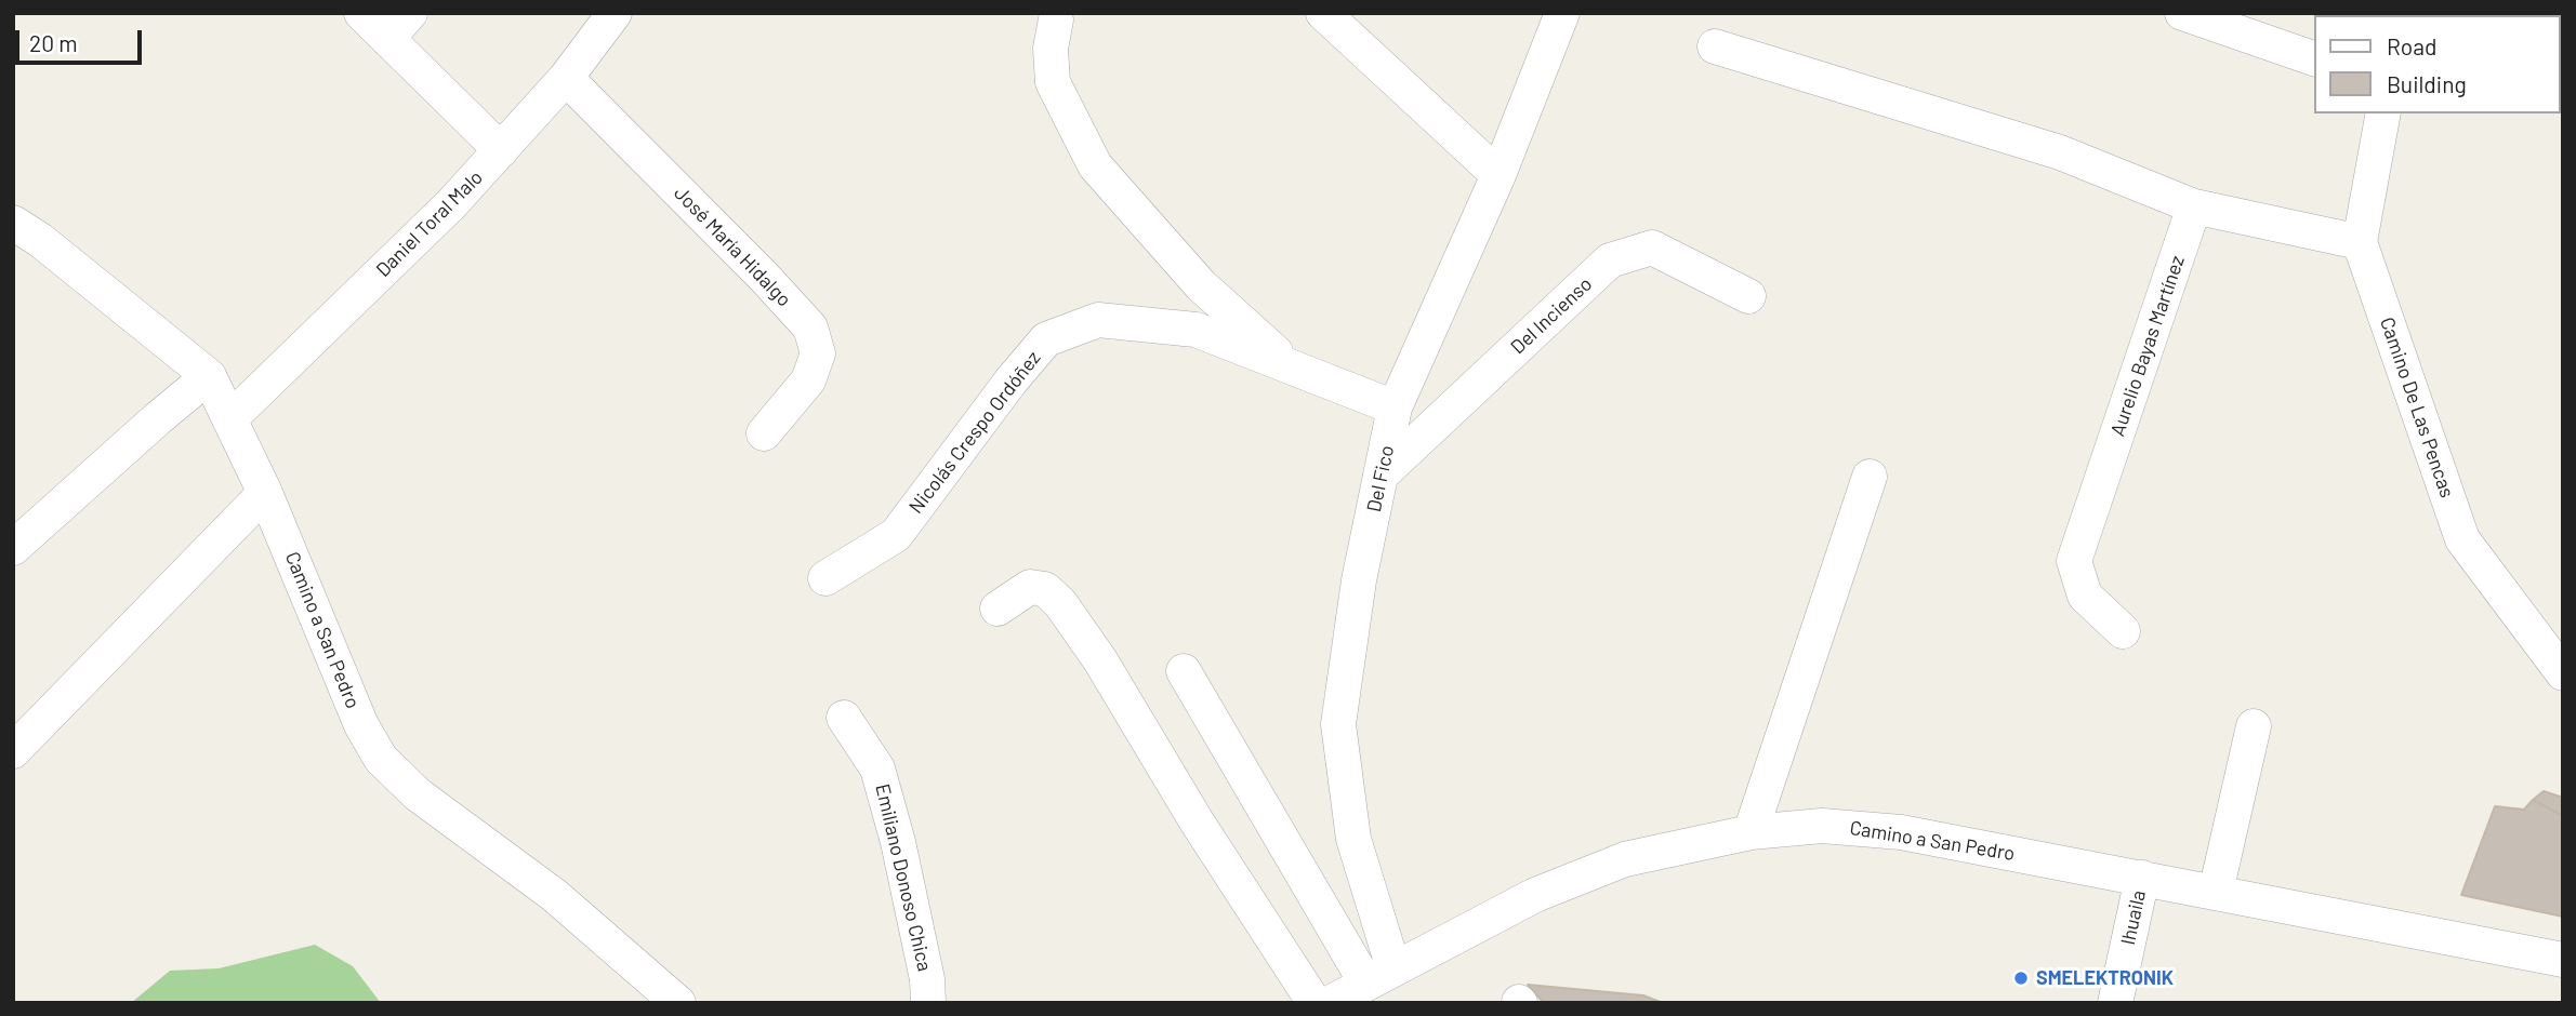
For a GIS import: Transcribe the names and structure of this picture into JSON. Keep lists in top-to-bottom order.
{
  "streets": {
    "street": [
      "Daniel Toral Malo",
      "José María Hidalgo",
      "Del Incienso",
      "Aurelio Bayas Martínez",
      "Camino De Las Pencas",
      "Nicolás Crespo Ordóñez",
      "Del Fico",
      "Camino a San Pedro",
      "Emiliano Donoso Chica",
      "Ihuaila"
    ]
  },
  "crossings": [
    ["Daniel Toral Malo", "José María Hidalgo"],
    ["Daniel Toral Malo", "Camino a San Pedro"],
    ["Del Incienso", "Del Fico"],
    ["Nicolás Crespo Ordóñez", "Del Fico"],
    ["Del Fico", "Camino a San Pedro"],
    ["Camino a San Pedro", "Ihuaila"]
  ],
  "places": ["SMELEKTRONIK"],
  "legend": ["Road", "Building"],
  "scale_bar": "20 m"
}
